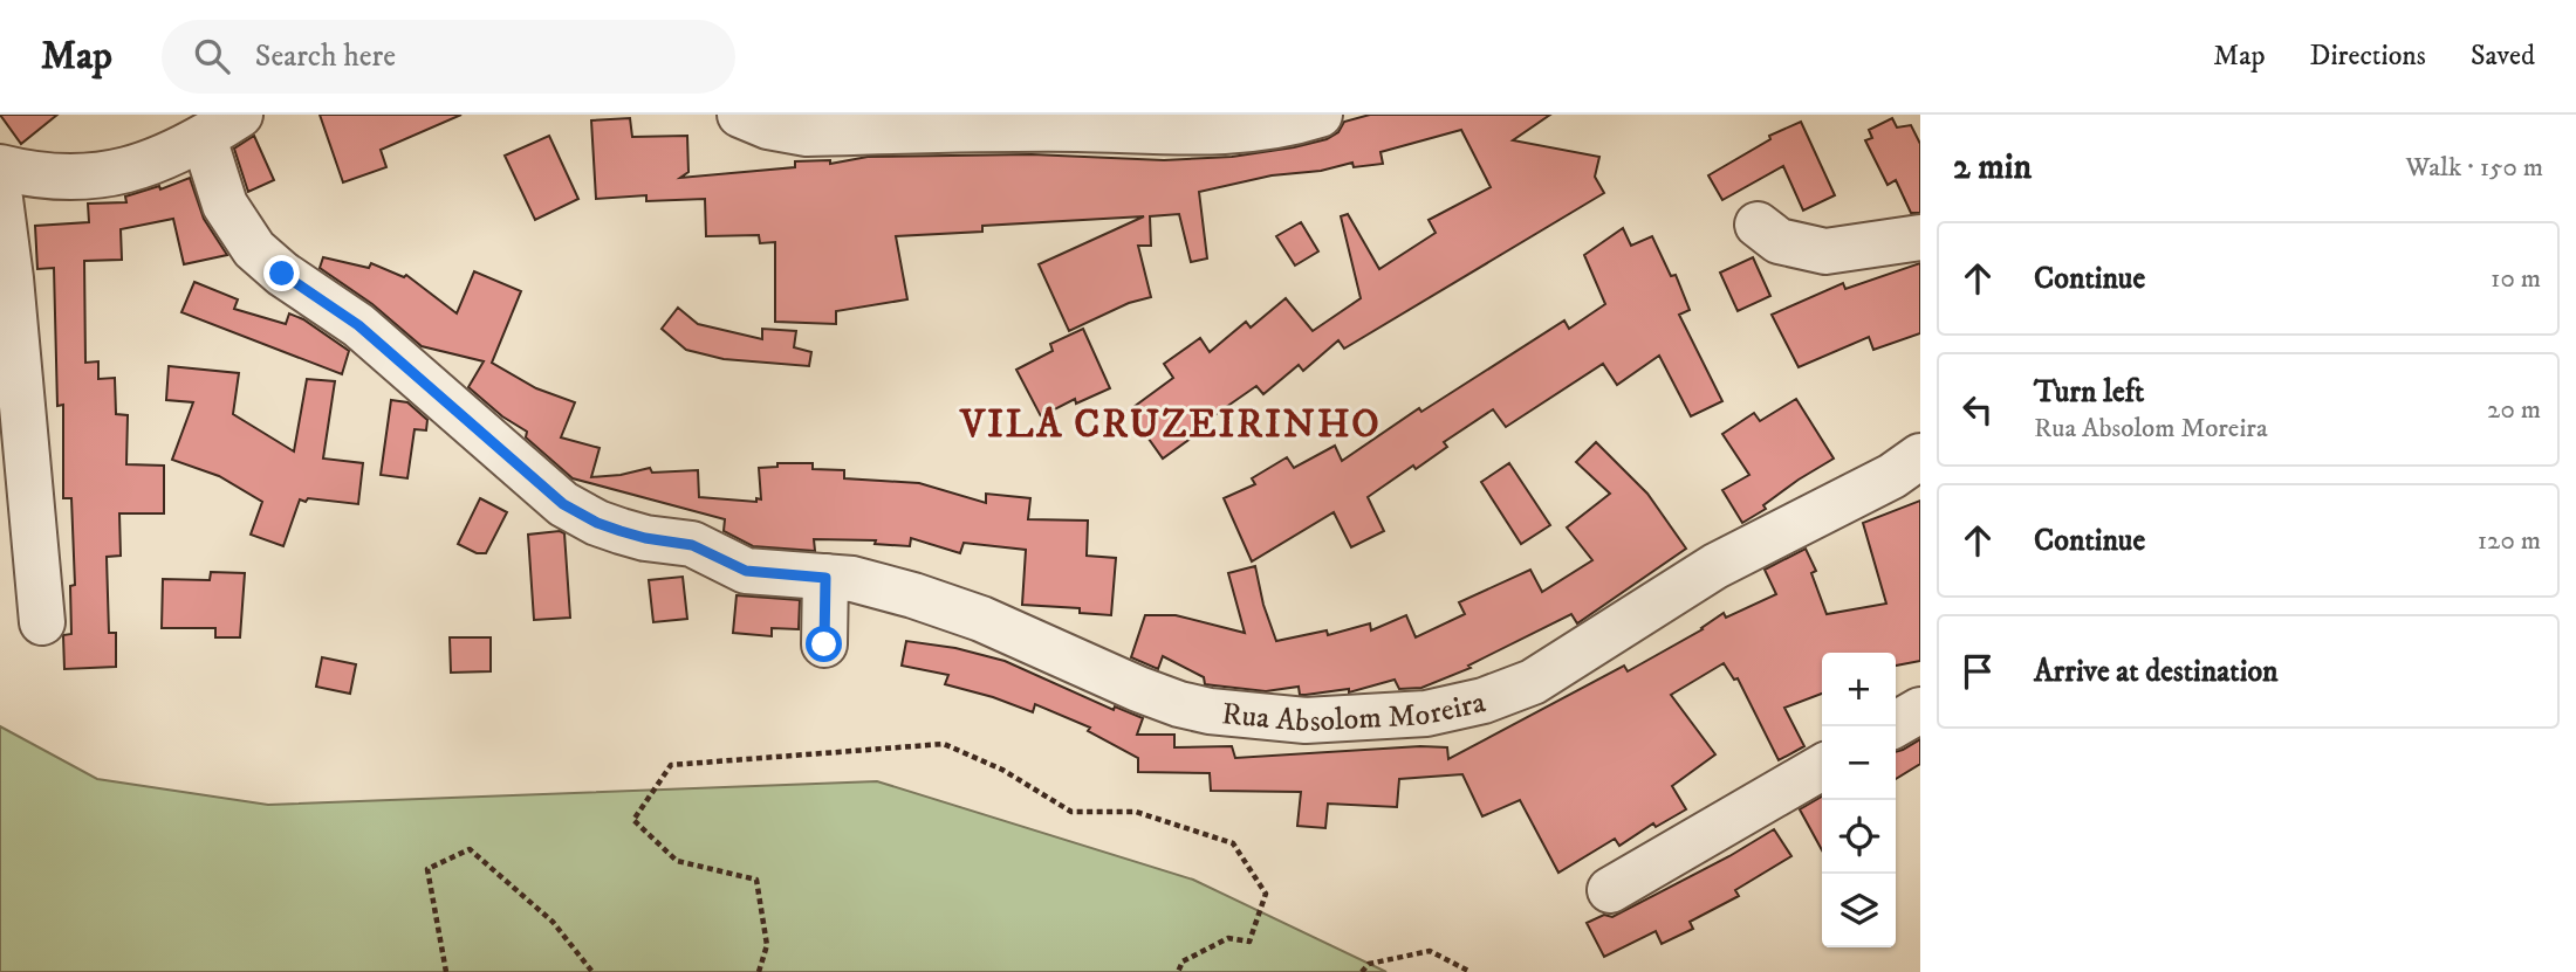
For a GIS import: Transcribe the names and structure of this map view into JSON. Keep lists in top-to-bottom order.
{
  "streets": {
    "street": ["Rua Absolom Moreira"]
  },
  "districts": ["VILA CRUZEIRINHO"],
  "page": {
    "header": "Map",
    "search": "Search here",
    "nav": ["Map", "Directions", "Saved"],
    "heading": ["2 min", "Walk · 150 m"],
    "list": [
      ["Continue", "10 m"],
      ["Turn left", "Rua Absolom Moreira", "20 m"],
      ["Continue", "120 m"],
      "Arrive at destination"
    ],
    "map_buttons": ["+", "−"]
  }
}
